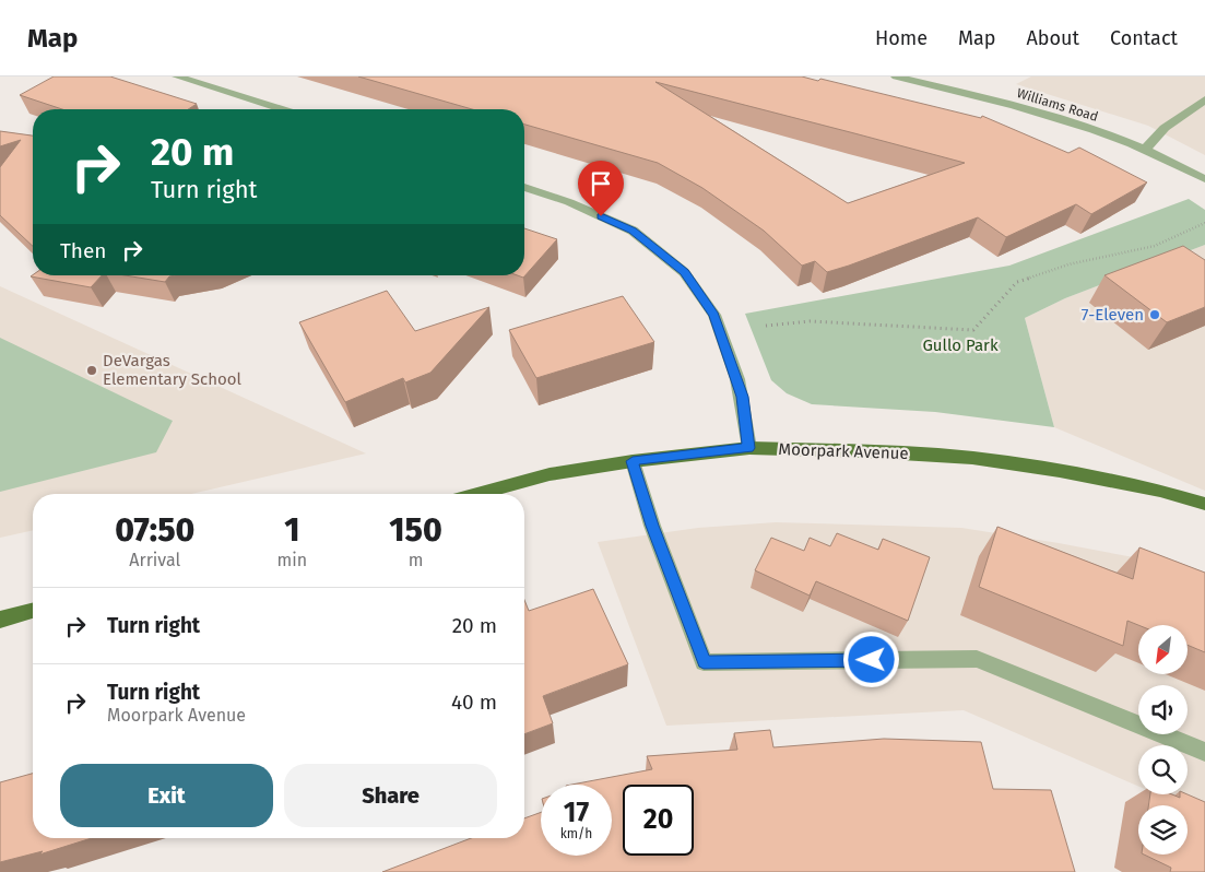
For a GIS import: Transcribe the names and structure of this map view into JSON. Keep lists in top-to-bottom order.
{
  "streets": {
    "main road": ["Moorpark Avenue"],
    "street": ["Williams Road"]
  },
  "parks": ["Gullo Park"],
  "places": ["7-Eleven", "DeVargas Elementary School"],
  "north": "bottom left",
  "page": {
    "header": "Map",
    "nav": [
      "Home",
      "Map",
      "About",
      "Contact"
    ],
    "turn": ["20 m", "Turn right"],
    "then": "Then",
    "eta": [
      "07:50",
      "Arrival",
      "1",
      "min",
      "150",
      "m"
    ],
    "list": [
      {
        "name": "Turn right",
        "value": "20 m"
      },
      {
        "name": "Turn right",
        "note": "Moorpark Avenue",
        "value": "40 m"
      }
    ],
    "buttons": ["Exit", "Share"],
    "speed": "17 km/h",
    "limit": "20"
  }
}
